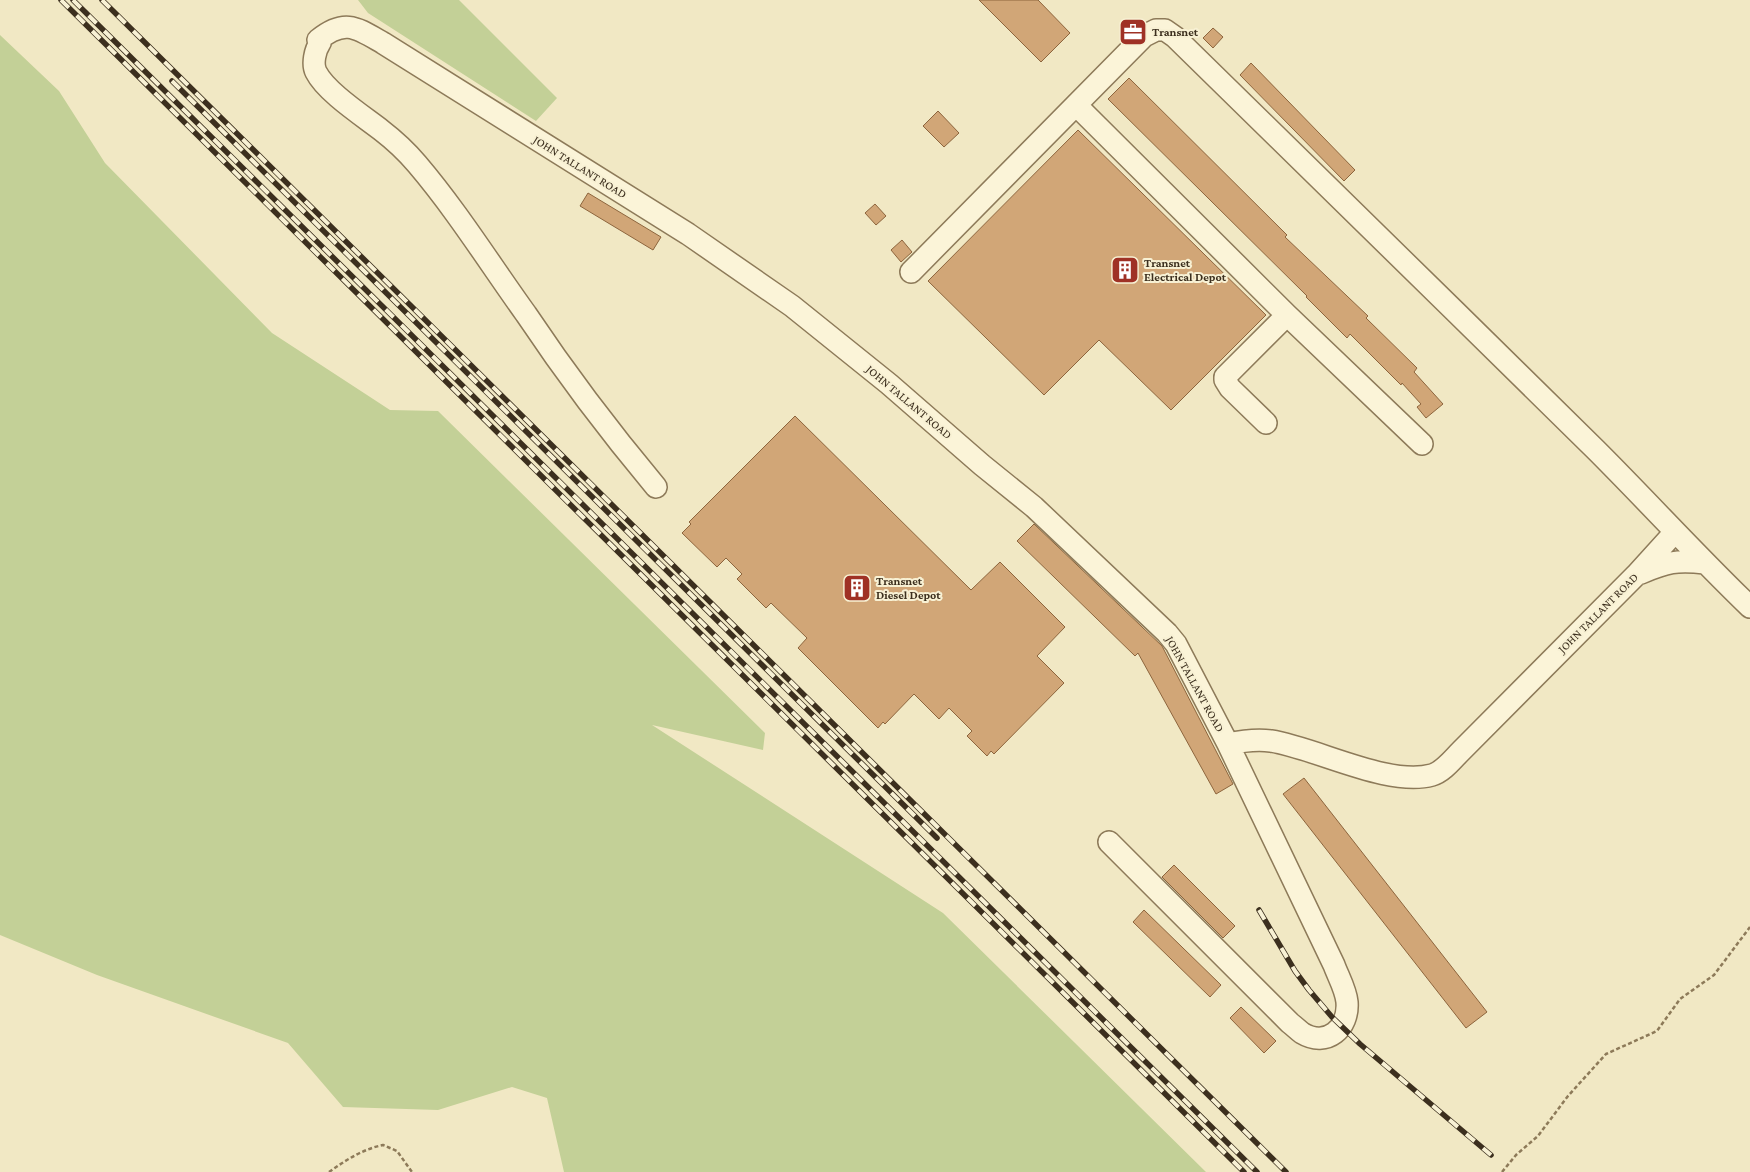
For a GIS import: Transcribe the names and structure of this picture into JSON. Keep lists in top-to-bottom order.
{
  "streets": {
    "lane": ["JOHN TALLANT ROAD"]
  },
  "places": {
    "office": ["Transnet"],
    "building": ["Transnet Electrical Depot", "Transnet Diesel Depot"]
  }
}
